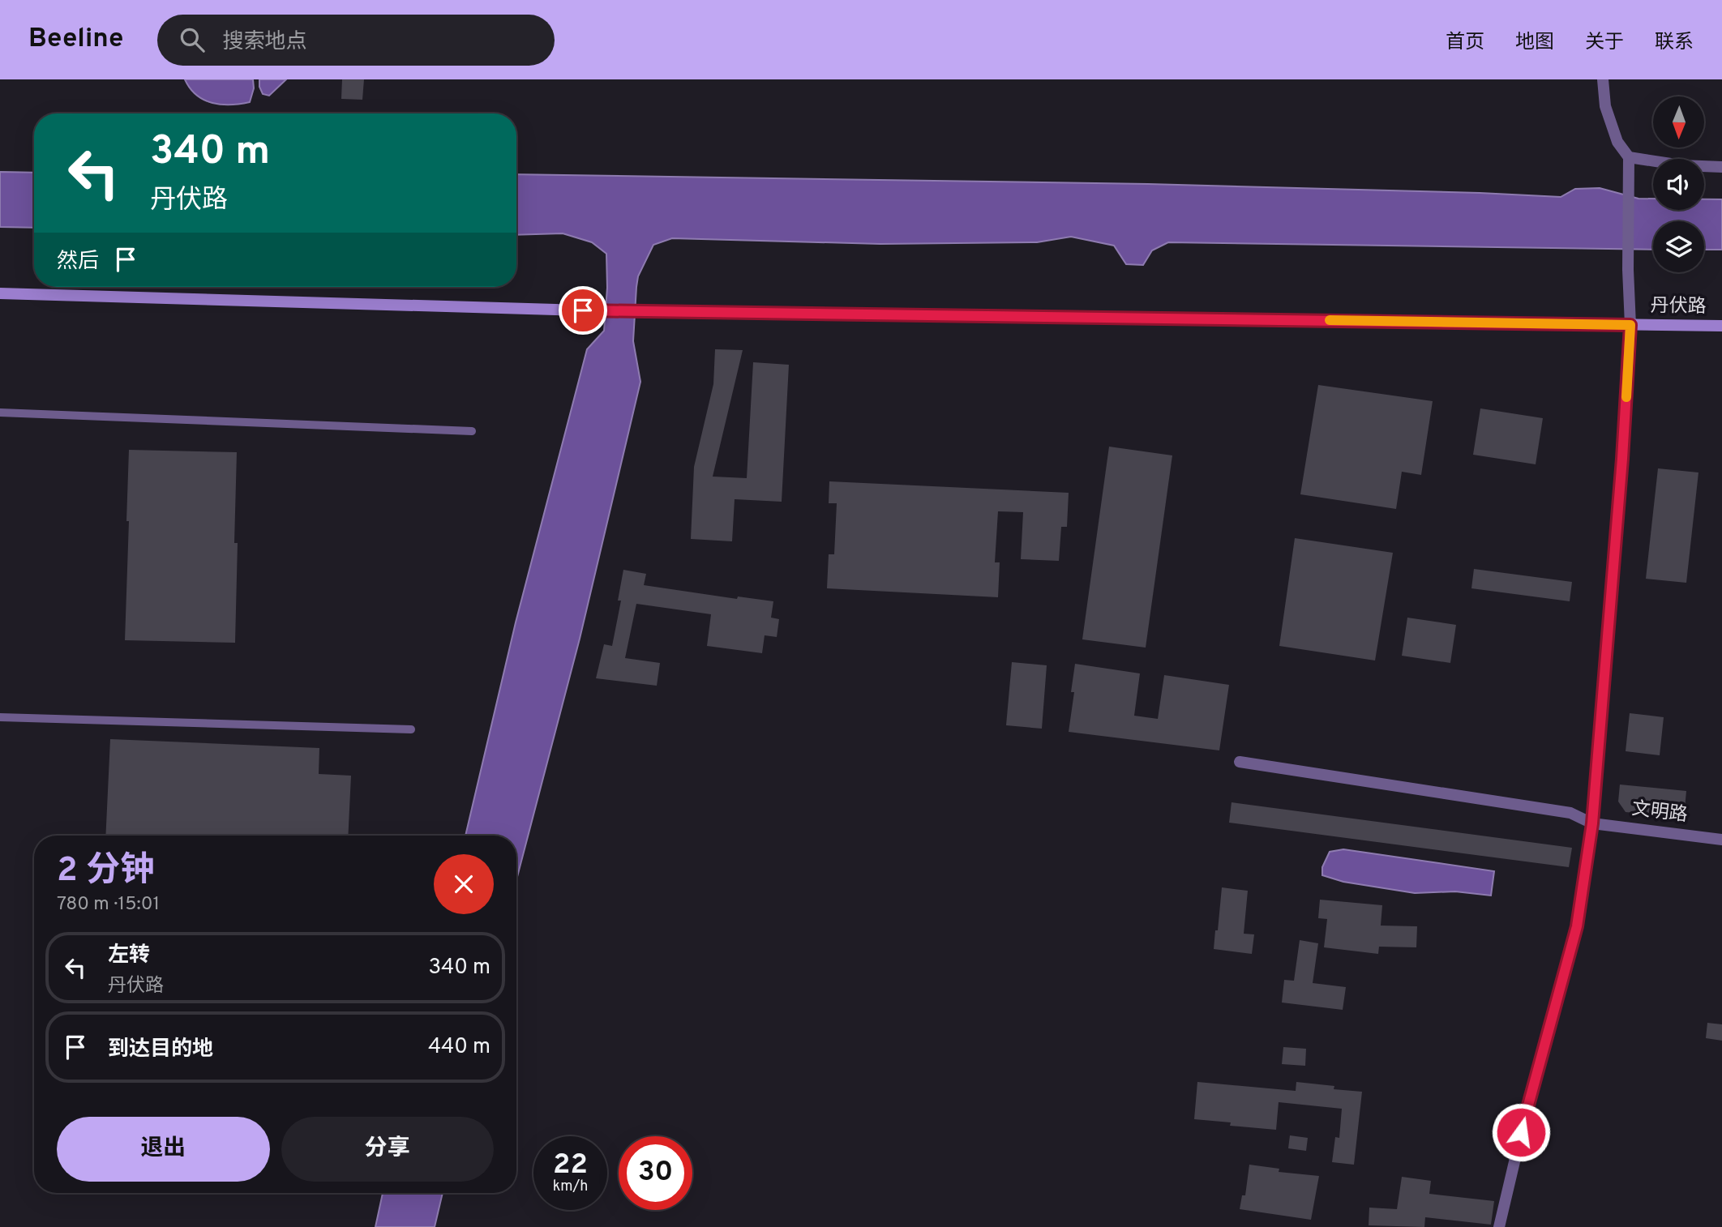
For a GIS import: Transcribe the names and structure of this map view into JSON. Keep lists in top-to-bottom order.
{
  "streets": {
    "main road": ["丹伏路"],
    "street": ["文明路"]
  },
  "north": "bottom",
  "page": {
    "header": "Beeline",
    "search": "搜索地点",
    "nav": [
      "首页",
      "地图",
      "关于",
      "联系"
    ],
    "turn": ["340 m", "丹伏路"],
    "then": "然后",
    "heading": ["2 分钟", "780 m · 15:01"],
    "list": [
      {
        "name": "左转",
        "note": "丹伏路",
        "value": "340 m"
      },
      {
        "name": "到达目的地",
        "value": "440 m"
      }
    ],
    "buttons": ["退出", "分享"],
    "speed": "22 km/h",
    "limit": "30"
  }
}
